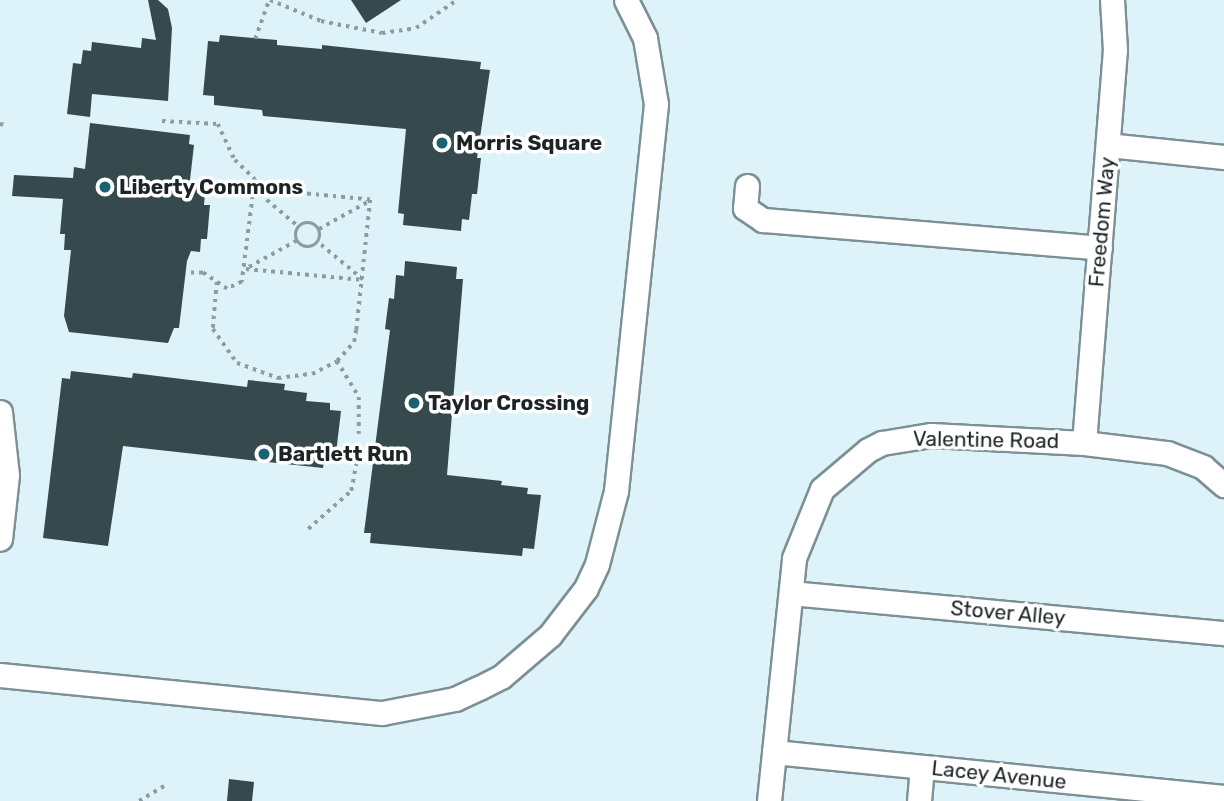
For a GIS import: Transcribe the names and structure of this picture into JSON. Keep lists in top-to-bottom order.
{
  "streets": {
    "street": [
      "Freedom Way",
      "Valentine Road",
      "Stover Alley",
      "Lacey Avenue"
    ]
  },
  "crossings": [
    ["Freedom Way", "Valentine Road"],
    ["Valentine Road", "Stover Alley"],
    ["Valentine Road", "Lacey Avenue"]
  ],
  "places": [
    "Morris Square",
    "Liberty Commons",
    "Taylor Crossing",
    "Bartlett Run"
  ]
}
